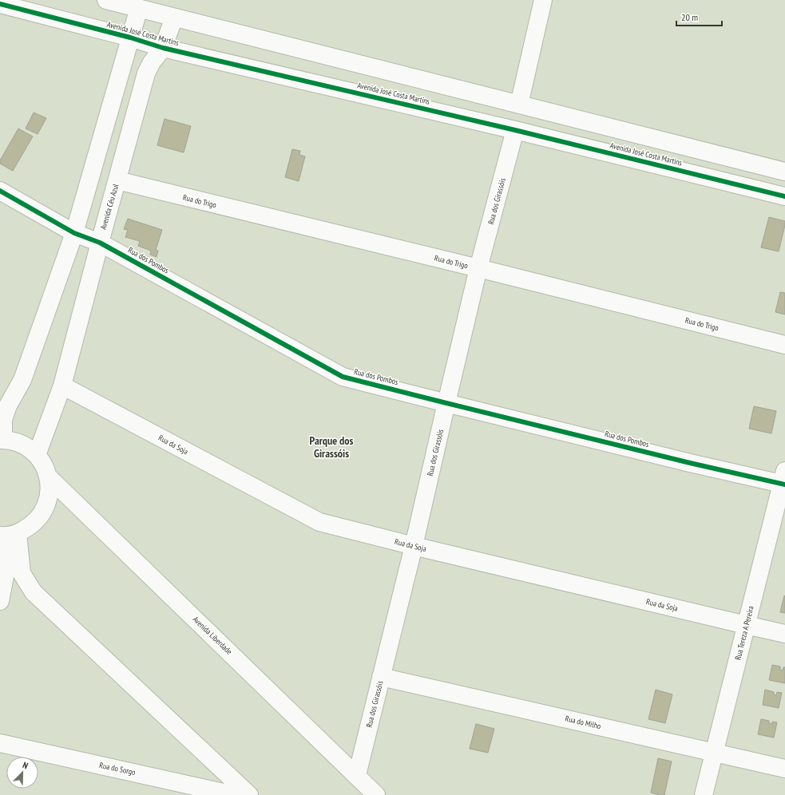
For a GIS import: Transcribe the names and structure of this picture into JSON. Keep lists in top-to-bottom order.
{
  "streets": {
    "street": [
      "Avenida José Costa Martins",
      "Rua do Trigo",
      "Rua dos Girassóis",
      "Avenida Céu Azul",
      "Rua dos Pombos",
      "Rua da Soja",
      "Rua Tereza A Pereira",
      "Avenida Liberdade",
      "Rua do Milho",
      "Rua do Sorgo"
    ]
  },
  "crossings": [
    ["Avenida José Costa Martins", "Rua dos Girassóis"],
    ["Avenida José Costa Martins", "Avenida Céu Azul"],
    ["Rua do Trigo", "Rua dos Girassóis"],
    ["Rua do Trigo", "Avenida Céu Azul"],
    ["Rua dos Girassóis", "Rua dos Pombos"],
    ["Rua dos Girassóis", "Rua da Soja"],
    ["Rua dos Girassóis", "Avenida Liberdade"],
    ["Rua dos Girassóis", "Rua do Milho"],
    ["Avenida Céu Azul", "Rua dos Pombos"],
    ["Avenida Céu Azul", "Rua da Soja"],
    ["Rua dos Pombos", "Rua Tereza A Pereira"],
    ["Rua da Soja", "Rua Tereza A Pereira"],
    ["Rua Tereza A Pereira", "Rua do Milho"]
  ],
  "districts": ["Parque dos Girassóis"],
  "scale_bar": "20 m",
  "north": "top right"
}
